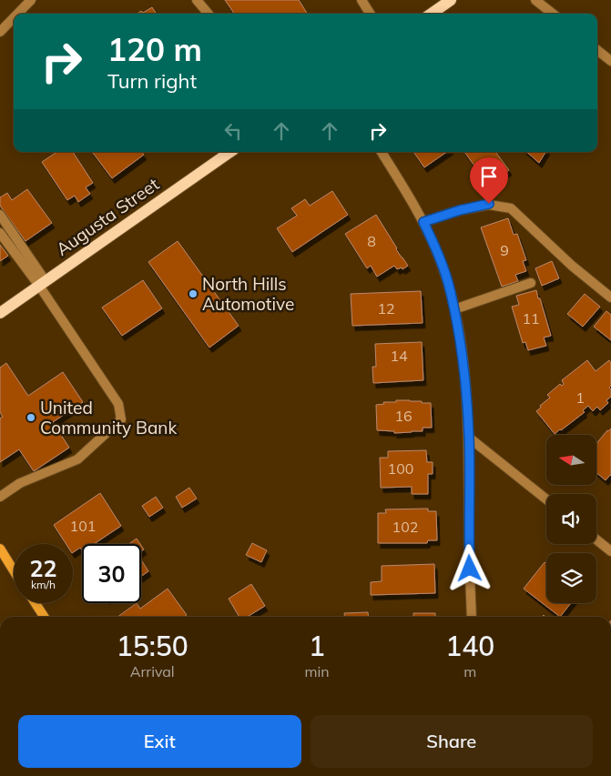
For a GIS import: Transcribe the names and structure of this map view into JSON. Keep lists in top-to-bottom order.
{
  "streets": {
    "main road": ["Augusta Street"]
  },
  "places": ["North Hills Automotive", "United Community Bank"],
  "house_numbers": [
    "8",
    "9",
    "12",
    "11",
    "14",
    "1",
    "16",
    "100",
    "101",
    "102"
  ],
  "north": "left",
  "page": {
    "turn": ["120 m", "Turn right"],
    "speed": "22 km/h",
    "limit": "30",
    "eta": [
      "15:50",
      "Arrival",
      "1",
      "min",
      "140",
      "m"
    ],
    "buttons": ["Exit", "Share"]
  }
}
